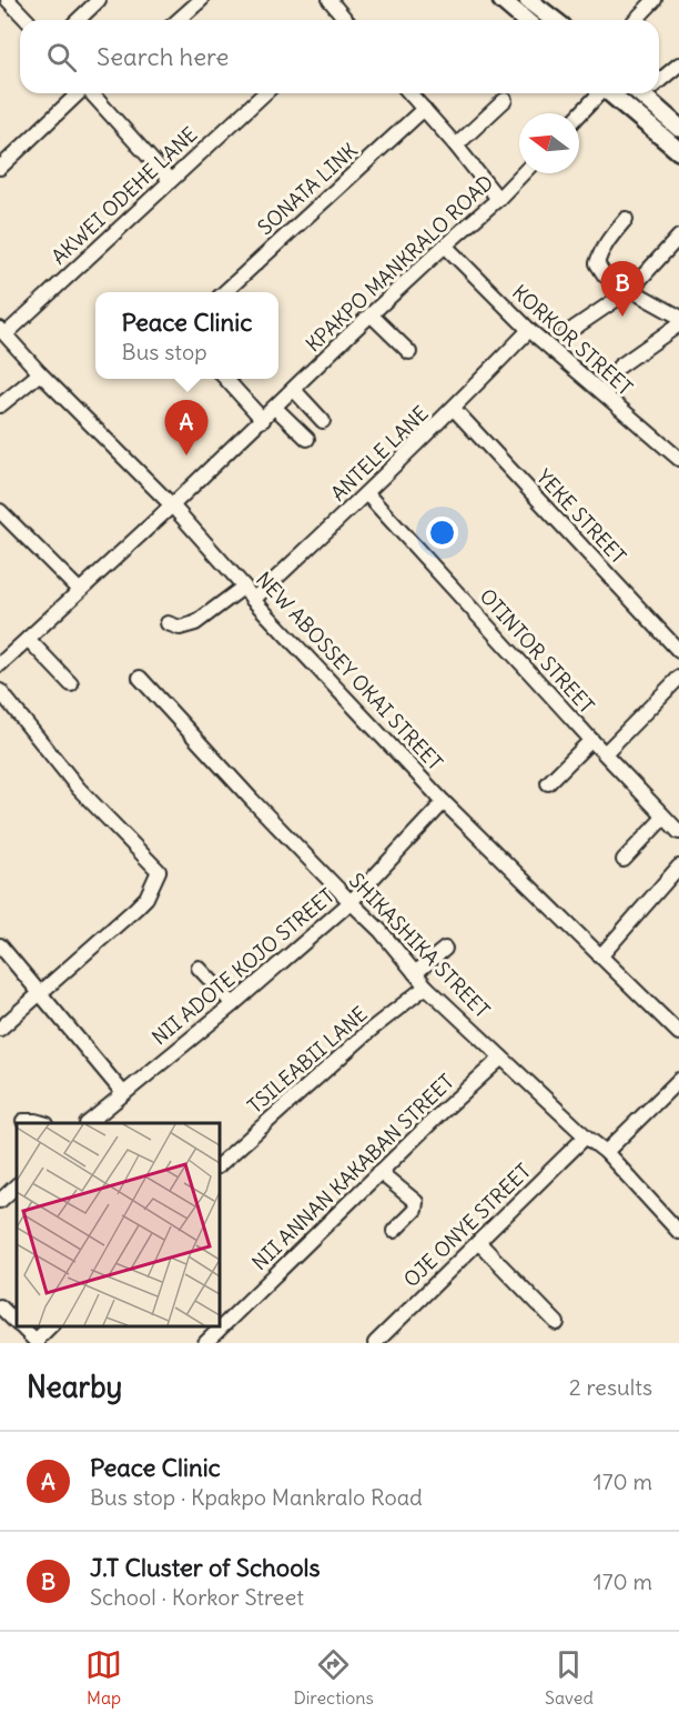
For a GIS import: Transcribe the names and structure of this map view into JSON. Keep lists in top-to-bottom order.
{
  "streets": {
    "street": [
      "SONATA LINK",
      "AKWEI ODEHE LANE",
      "KPAKPO MANKRALO ROAD",
      "KORKOR STREET",
      "ANTELE LANE",
      "YEKE STREET",
      "OTINTOR STREET",
      "NEW ABOSSEY OKAI STREET",
      "SHIKASHIKA STREET",
      "NII ADOTE KOJO STREET",
      "TSILEABII LANE",
      "NII ANNAN KAKABAN STREET",
      "OJE ONYE STREET"
    ]
  },
  "crossings": [
    ["AKWEI ODEHE LANE", "NEW ABOSSEY OKAI STREET"],
    ["KPAKPO MANKRALO ROAD", "KORKOR STREET"],
    ["KPAKPO MANKRALO ROAD", "NEW ABOSSEY OKAI STREET"],
    ["KORKOR STREET", "ANTELE LANE"],
    ["ANTELE LANE", "YEKE STREET"],
    ["ANTELE LANE", "OTINTOR STREET"],
    ["ANTELE LANE", "NEW ABOSSEY OKAI STREET"],
    ["NEW ABOSSEY OKAI STREET", "NII ADOTE KOJO STREET"],
    ["SHIKASHIKA STREET", "NII ADOTE KOJO STREET"],
    ["SHIKASHIKA STREET", "TSILEABII LANE"],
    ["SHIKASHIKA STREET", "NII ANNAN KAKABAN STREET"],
    ["SHIKASHIKA STREET", "OJE ONYE STREET"]
  ],
  "north": "left",
  "page": {
    "search": "Search here",
    "pins": ["B", "A"],
    "popup": ["Peace Clinic", "Bus stop"],
    "heading": ["Nearby", "2 results"],
    "list": [
      {
        "mark": "A",
        "name": "Peace Clinic",
        "note": "Bus stop · Kpakpo Mankralo Road",
        "value": "170 m"
      },
      {
        "mark": "B",
        "name": "J.T Cluster of Schools",
        "note": "School · Korkor Street",
        "value": "170 m"
      }
    ],
    "nav": ["Map", "Directions", "Saved"]
  }
}
